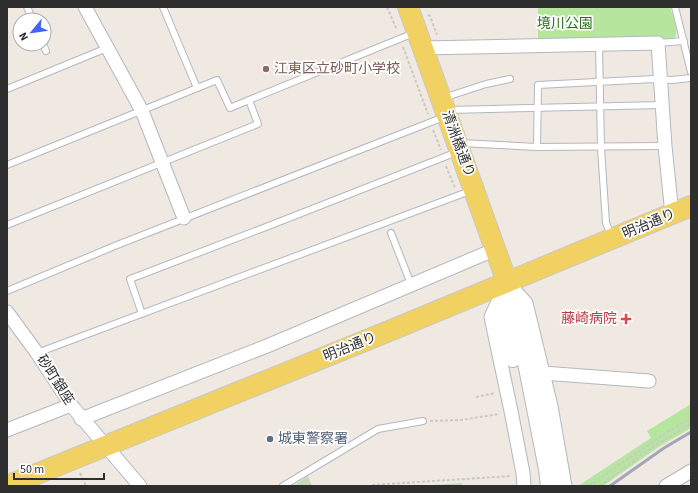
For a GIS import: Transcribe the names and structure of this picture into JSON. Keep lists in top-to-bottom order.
{
  "streets": {
    "main road": ["清洲橋通り", "明治通り"],
    "street": ["砂町銀座"]
  },
  "crossings": [
    ["清洲橋通り", "明治通り"],
    ["明治通り", "砂町銀座"]
  ],
  "parks": ["境川公園"],
  "places": {
    "other": ["江東区立砂町小学校", "城東警察署"],
    "health": ["藤崎病院"]
  },
  "scale_bar": "50 m",
  "north": "bottom left"
}
